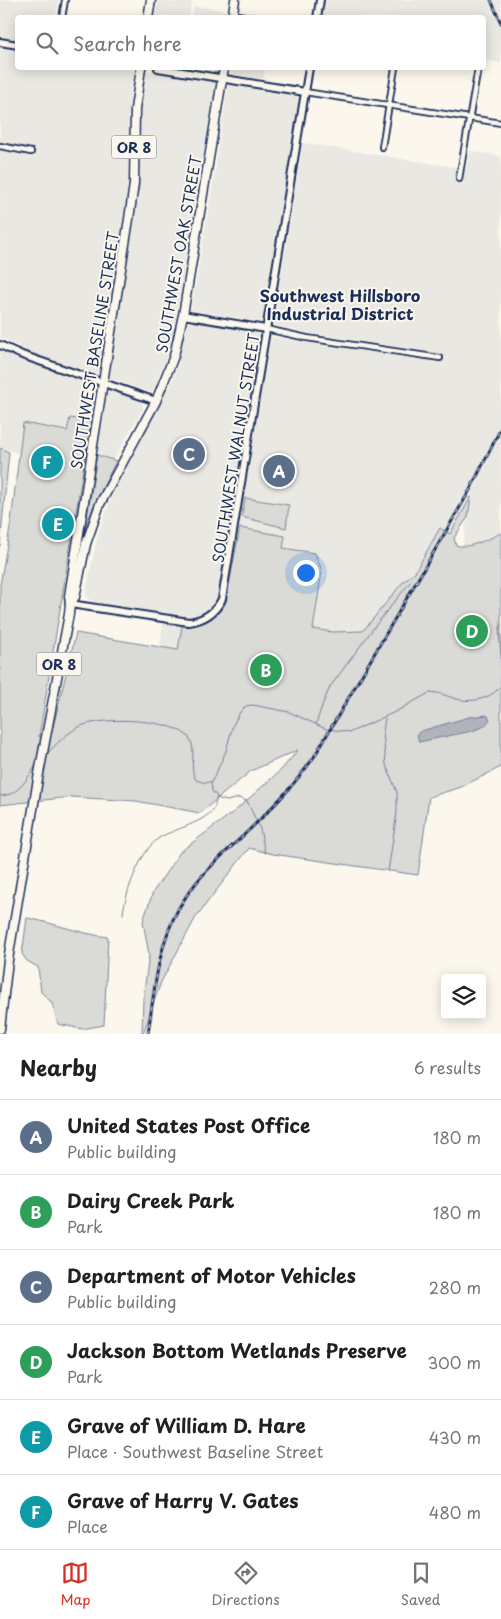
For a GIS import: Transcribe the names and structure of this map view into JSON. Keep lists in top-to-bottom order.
{
  "streets": {
    "highway": ["OR 8", "SOUTHWEST OAK STREET", "SOUTHWEST BASELINE STREET"],
    "street": ["SOUTHWEST WALNUT STREET"]
  },
  "crossings": [
    ["SOUTHWEST OAK STREET", "SOUTHWEST BASELINE STREET"],
    ["SOUTHWEST OAK STREET", "SOUTHWEST WALNUT STREET"],
    ["SOUTHWEST BASELINE STREET", "SOUTHWEST WALNUT STREET"]
  ],
  "districts": ["Southwest Hillsboro Industrial District"],
  "page": {
    "search": "Search here",
    "pins": [
      "C",
      "F",
      "A",
      "E",
      "D",
      "B"
    ],
    "heading": ["Nearby", "6 results"],
    "list": [
      {
        "mark": "A",
        "name": "United States Post Office",
        "note": "Public building",
        "value": "180 m"
      },
      {
        "mark": "B",
        "name": "Dairy Creek Park",
        "note": "Park",
        "value": "180 m"
      },
      {
        "mark": "C",
        "name": "Department of Motor Vehicles",
        "note": "Public building",
        "value": "280 m"
      },
      {
        "mark": "D",
        "name": "Jackson Bottom Wetlands Preserve",
        "note": "Park",
        "value": "300 m"
      },
      {
        "mark": "E",
        "name": "Grave of William D. Hare",
        "note": "Place · Southwest Baseline Street",
        "value": "430 m"
      },
      {
        "mark": "F",
        "name": "Grave of Harry V. Gates",
        "note": "Place",
        "value": "480 m"
      }
    ],
    "nav": ["Map", "Directions", "Saved"]
  }
}
